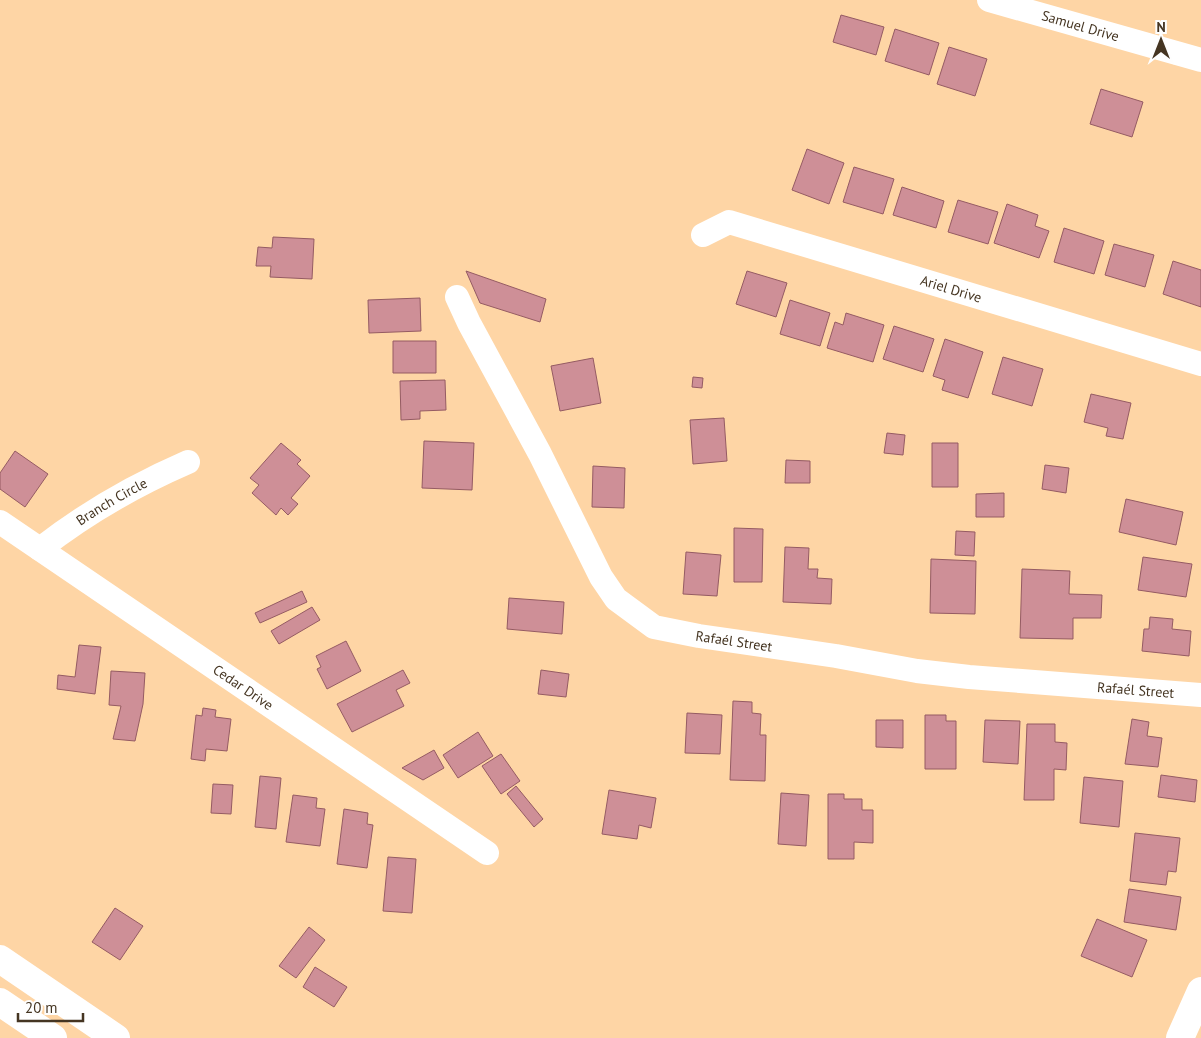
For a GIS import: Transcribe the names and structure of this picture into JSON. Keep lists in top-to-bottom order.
{
  "streets": {
    "street": [
      "Samuel Drive",
      "Ariel Drive",
      "Branch Circle",
      "Rafaél Street",
      "Cedar Drive"
    ]
  },
  "crossings": [
    ["Branch Circle", "Cedar Drive"]
  ],
  "scale_bar": "20 m",
  "north": "top"
}
